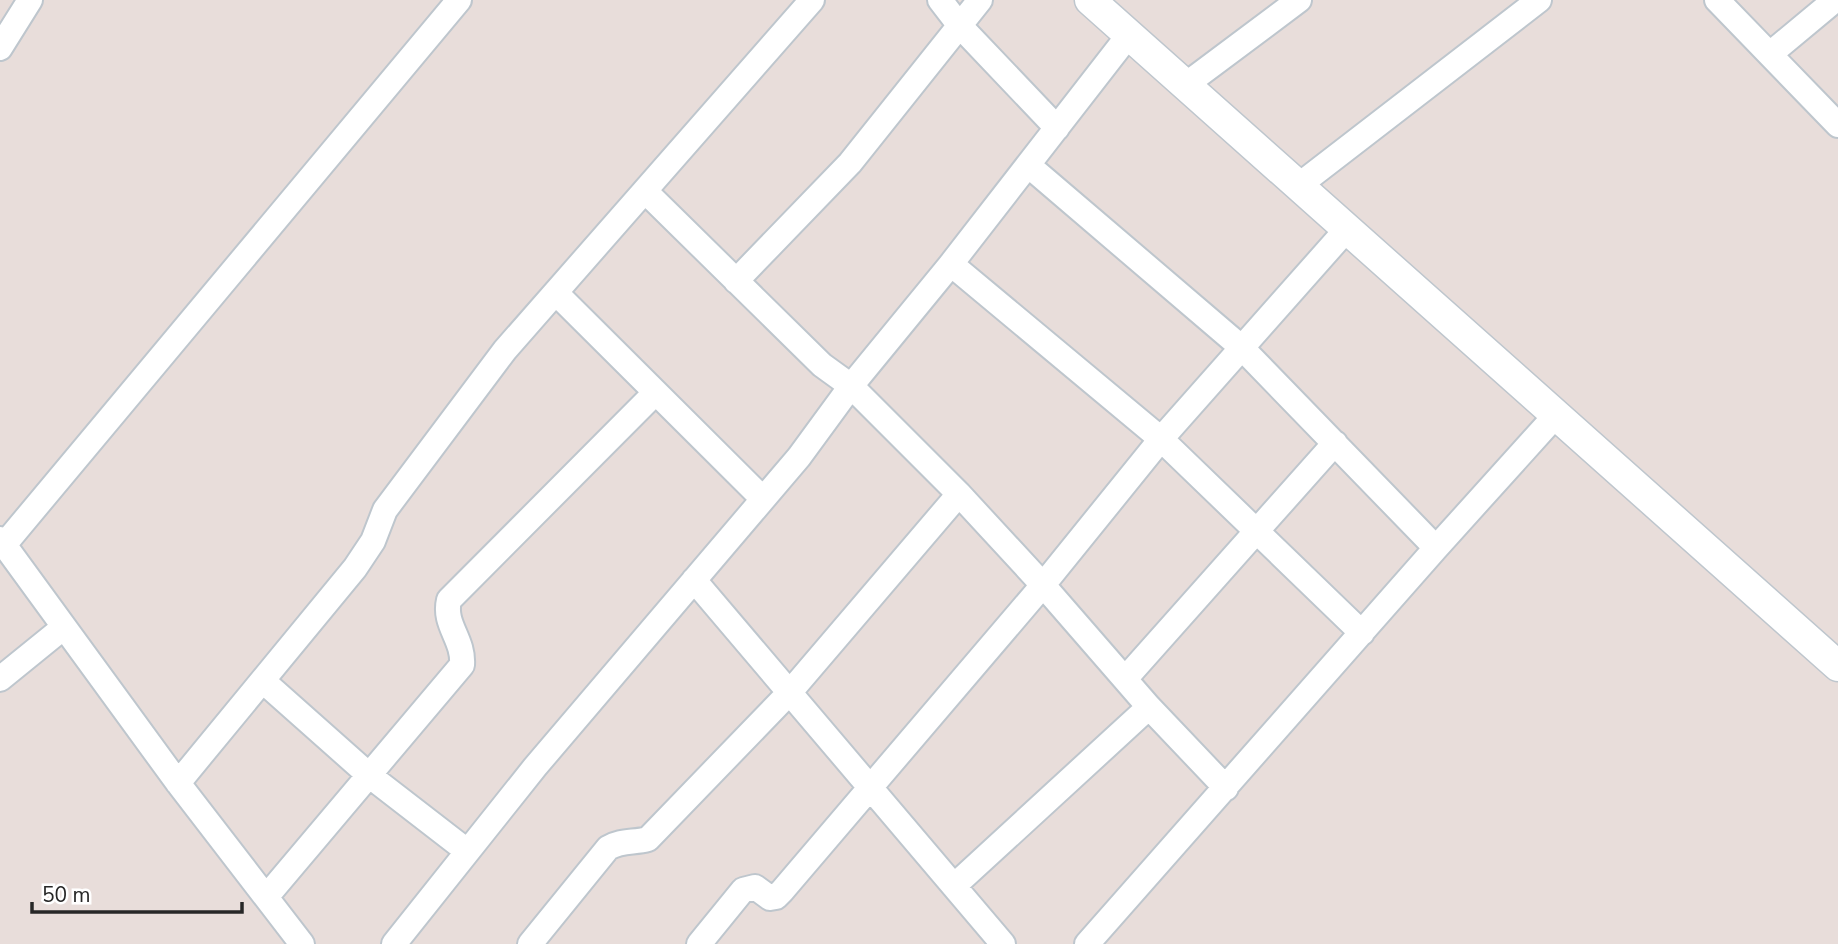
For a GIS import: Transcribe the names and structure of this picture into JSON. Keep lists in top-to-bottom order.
{
  "scale_bar": "50 m"
}
